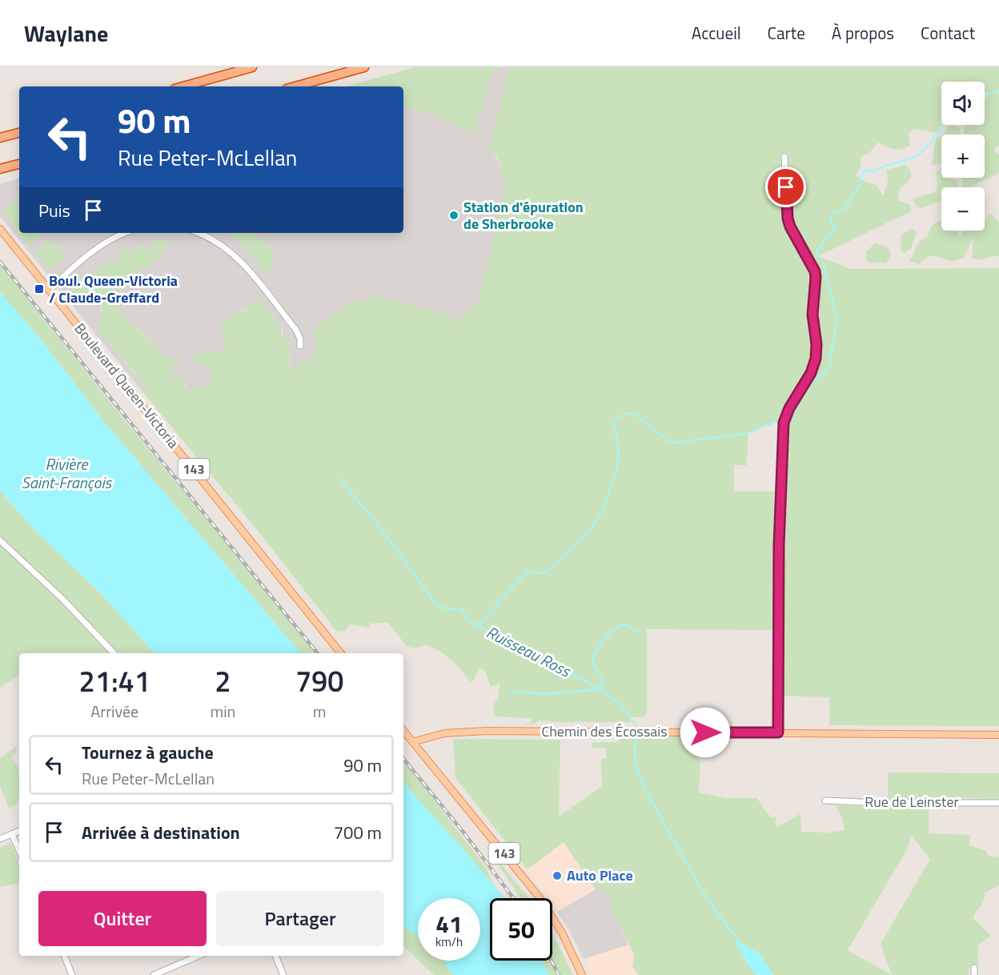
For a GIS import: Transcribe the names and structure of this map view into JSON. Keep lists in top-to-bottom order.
{
  "streets": {
    "main road": ["Boulevard Queen-Victoria", "143", "Chemin des Écossais"],
    "street": ["Rue de Leinster"]
  },
  "crossings": [
    ["143", "Chemin des Écossais"]
  ],
  "water": ["Rivière Saint-François", "Ruisseau Ross"],
  "places": {
    "other": ["Station d'épuration de Sherbrooke", "Auto Place"],
    "transit": ["Boul. Queen-Victoria / Claude-Greffard"]
  },
  "page": {
    "header": "Waylane",
    "nav": [
      "Accueil",
      "Carte",
      "À propos",
      "Contact"
    ],
    "map_buttons": ["+", "−"],
    "turn": ["90 m", "Rue Peter-McLellan"],
    "then": "Puis",
    "eta": [
      "21:41",
      "Arrivée",
      "2",
      "min",
      "790",
      "m"
    ],
    "list": [
      {
        "name": "Tournez à gauche",
        "note": "Rue Peter-McLellan",
        "value": "90 m"
      },
      {
        "name": "Arrivée à destination",
        "value": "700 m"
      }
    ],
    "buttons": ["Quitter", "Partager"],
    "speed": "41 km/h",
    "limit": "50"
  }
}
